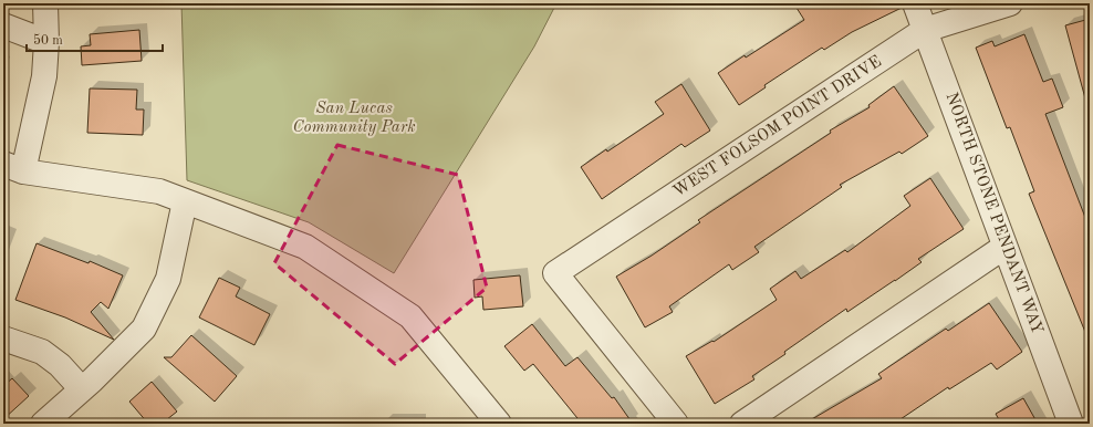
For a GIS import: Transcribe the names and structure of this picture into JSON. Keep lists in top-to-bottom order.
{
  "streets": {
    "street": ["WEST FOLSOM POINT DRIVE", "NORTH STONE PENDANT WAY"]
  },
  "crossings": [
    ["WEST FOLSOM POINT DRIVE", "NORTH STONE PENDANT WAY"]
  ],
  "parks": ["San Lucas Community Park"],
  "scale_bar": "50 m"
}
